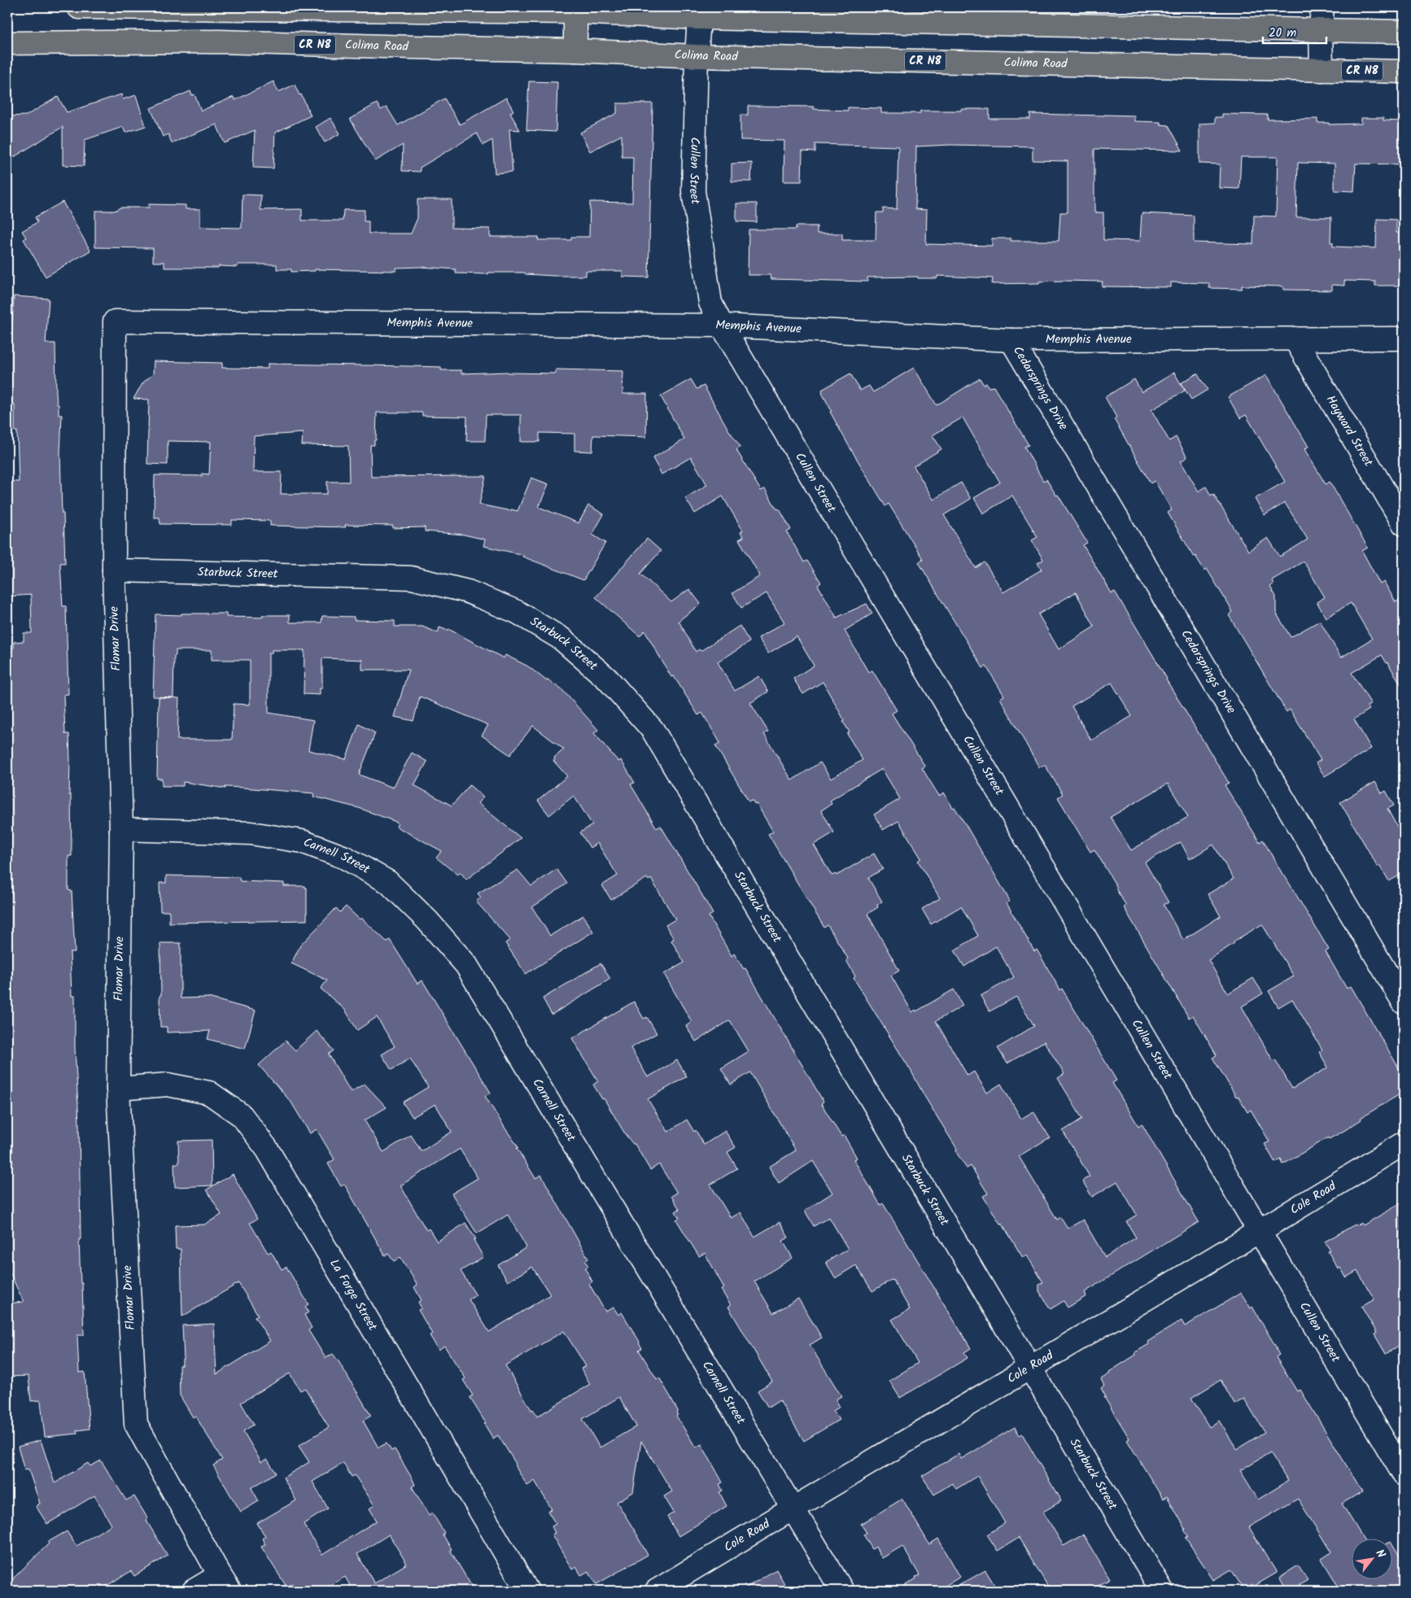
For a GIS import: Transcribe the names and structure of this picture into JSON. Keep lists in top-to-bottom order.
{
  "streets": {
    "main road": ["CR N8", "Colima Road"],
    "street": [
      "Cullen Street",
      "Memphis Avenue",
      "Cedarsprings Drive",
      "Hayward Street",
      "Starbuck Street",
      "Flomar Drive",
      "Carnell Street",
      "Cole Road",
      "La Forge Street"
    ]
  },
  "crossings": [
    ["Colima Road", "Cullen Street"],
    ["Cullen Street", "Memphis Avenue"],
    ["Cullen Street", "Cole Road"],
    ["Memphis Avenue", "Cedarsprings Drive"],
    ["Memphis Avenue", "Hayward Street"],
    ["Memphis Avenue", "Flomar Drive"],
    ["Starbuck Street", "Flomar Drive"],
    ["Starbuck Street", "Cole Road"],
    ["Flomar Drive", "Carnell Street"],
    ["Flomar Drive", "La Forge Street"],
    ["Carnell Street", "Cole Road"]
  ],
  "scale_bar": "20 m",
  "north": "top right"
}
